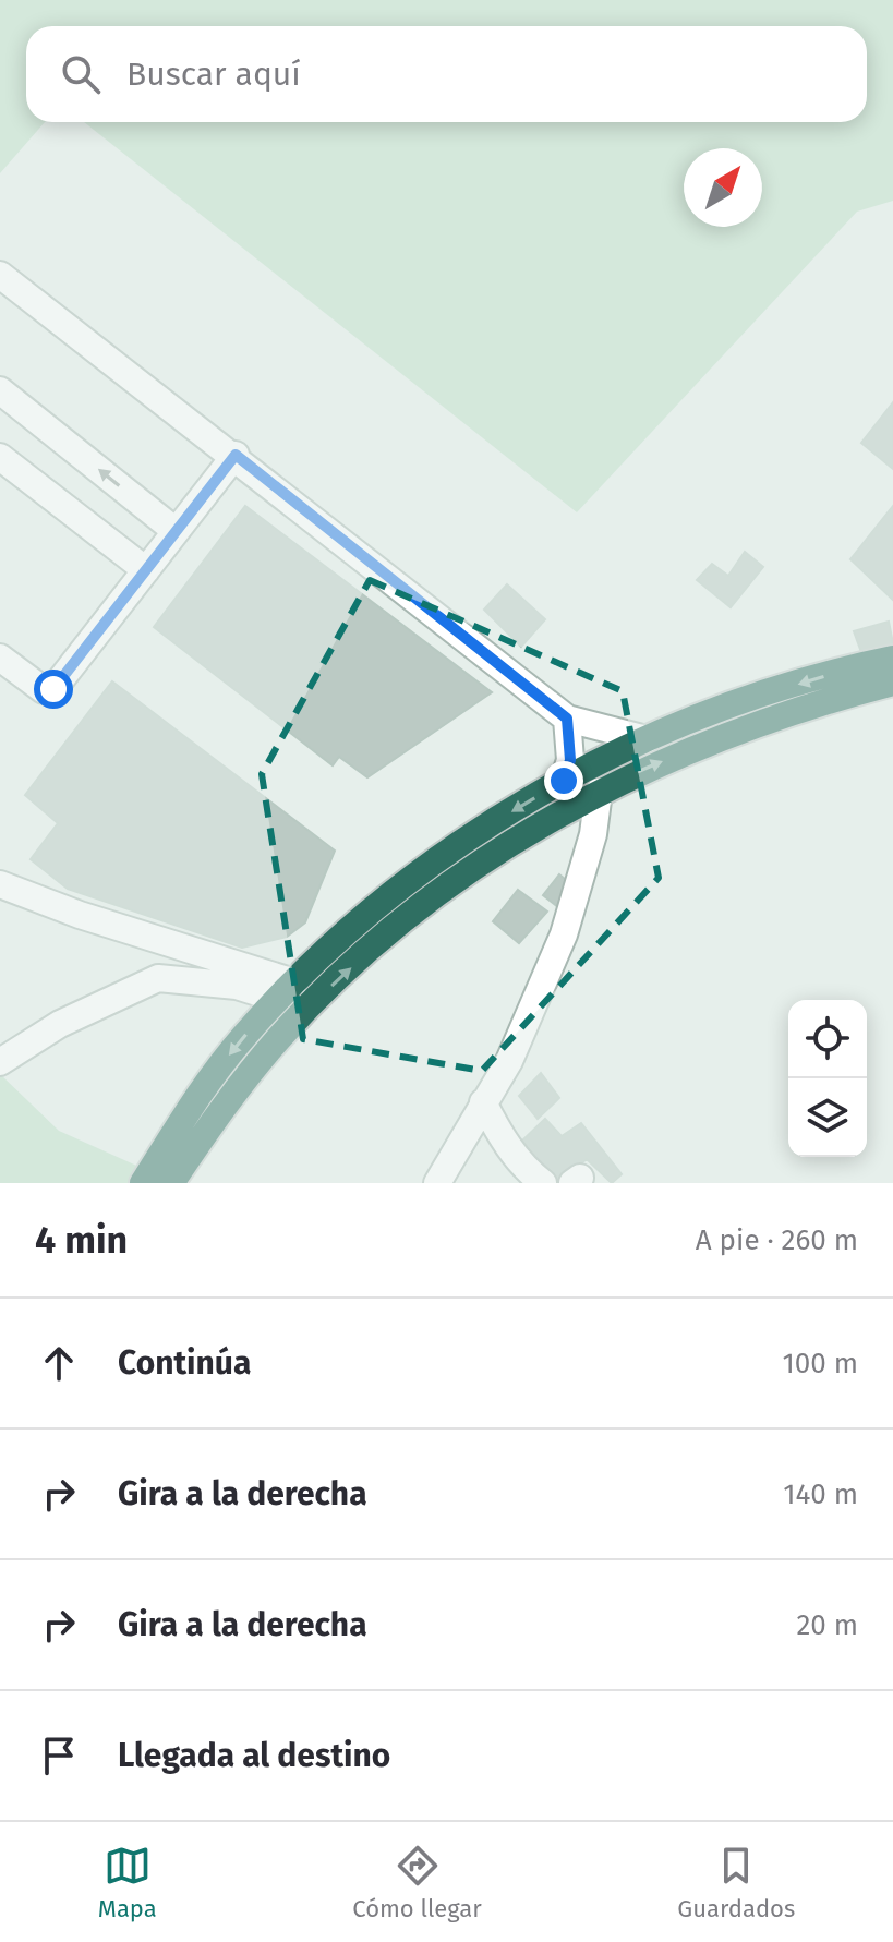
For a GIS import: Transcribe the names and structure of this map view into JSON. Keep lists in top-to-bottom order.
{
  "north": "top right",
  "page": {
    "search": "Buscar aquí",
    "heading": ["4 min", "A pie · 260 m"],
    "list": [
      ["Continúa", "100 m"],
      ["Gira a la derecha", "140 m"],
      ["Gira a la derecha", "20 m"],
      "Llegada al destino"
    ],
    "nav": ["Mapa", "Cómo llegar", "Guardados"]
  }
}
